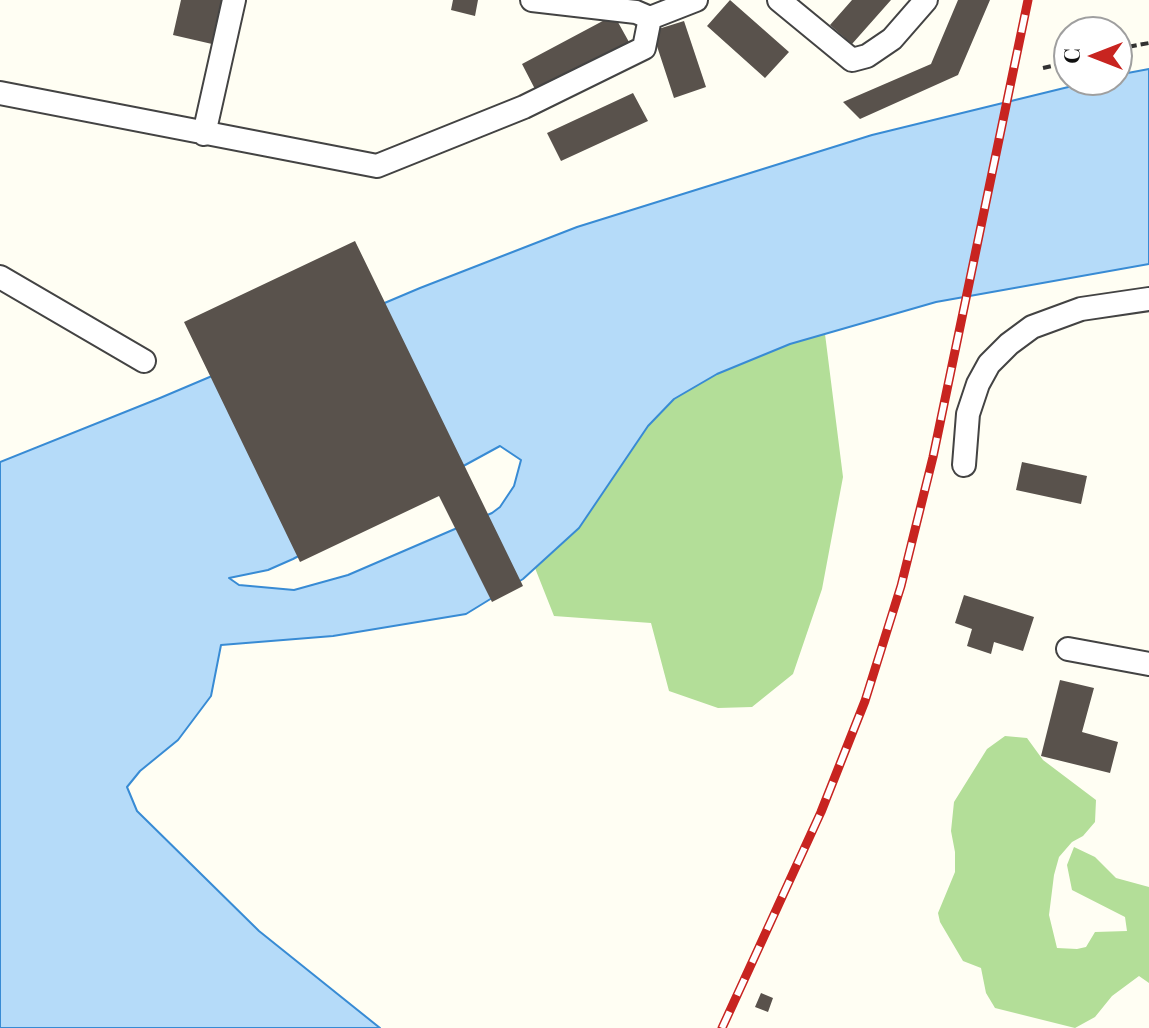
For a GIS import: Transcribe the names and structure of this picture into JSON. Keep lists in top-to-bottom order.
{
  "north": "left"
}
